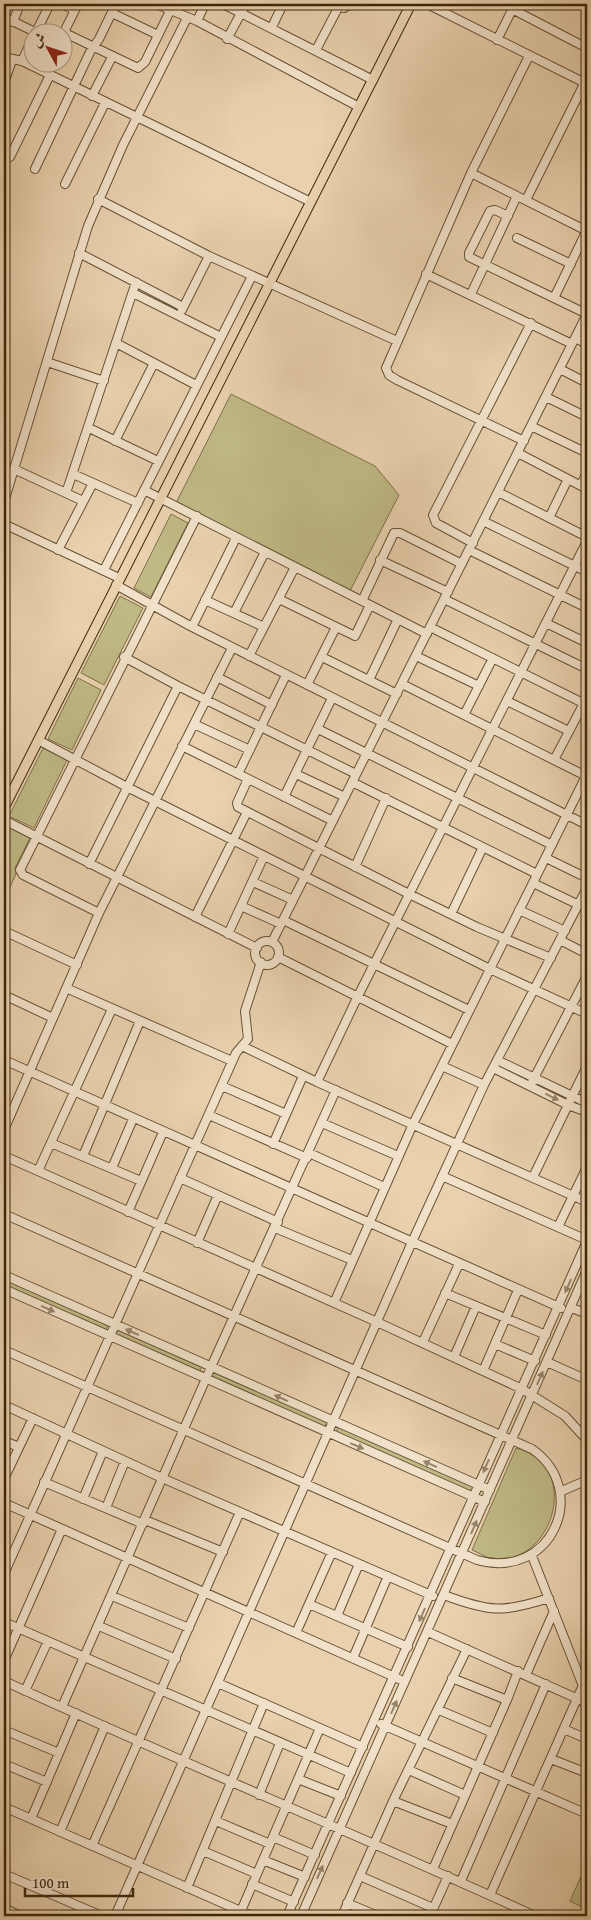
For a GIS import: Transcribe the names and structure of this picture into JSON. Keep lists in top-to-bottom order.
{
  "scale_bar": "100 m",
  "north": "top left"
}
